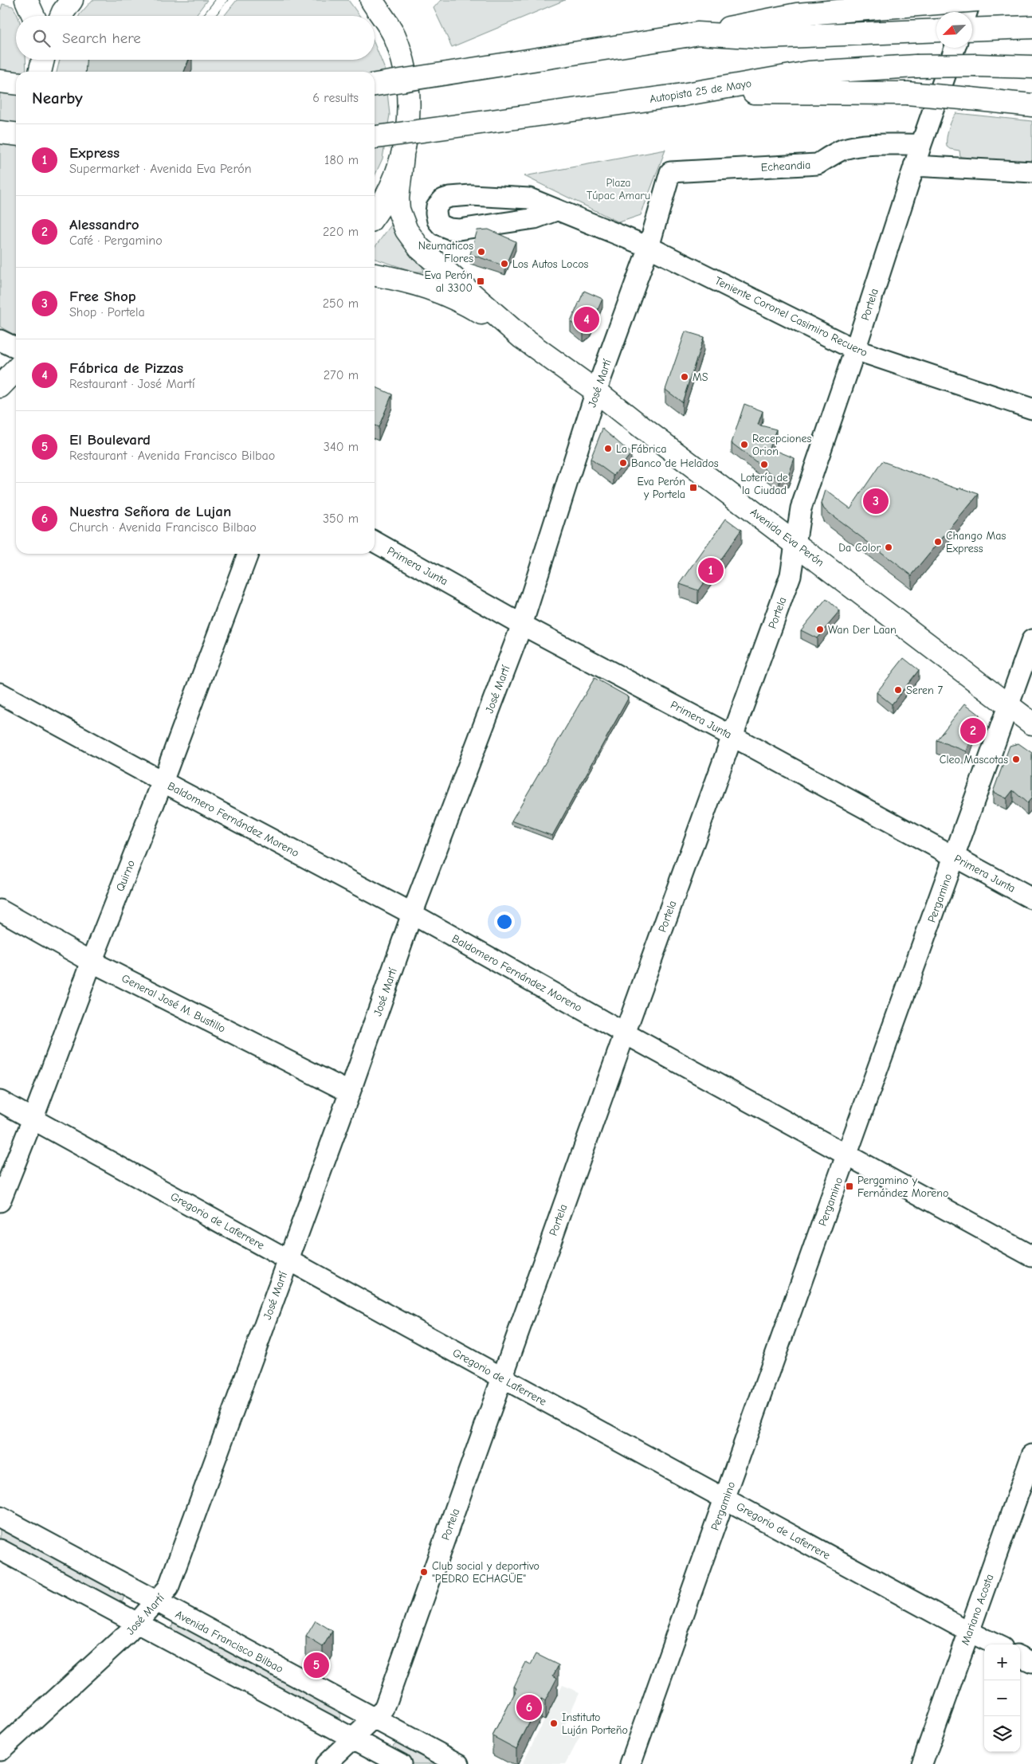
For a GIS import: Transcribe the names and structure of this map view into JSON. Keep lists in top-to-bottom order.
{
  "streets": {
    "main road": ["Autopista 25 de Mayo", "Avenida Eva Perón"],
    "street": [
      "Echeandia",
      "Portela",
      "Teniente Coronel Casimiro Recuero",
      "José Martí",
      "Primera Junta",
      "Baldomero Fernández Moreno",
      "Quirno",
      "Pergamino",
      "General José M. Bustillo",
      "Gregorio de Laferrere",
      "Mariano Acosta",
      "Avenida Francisco Bilbao"
    ]
  },
  "crossings": [
    ["Echeandia", "Portela"],
    ["Echeandia", "José Martí"],
    ["Portela", "Teniente Coronel Casimiro Recuero"],
    ["Portela", "Avenida Eva Perón"],
    ["Portela", "Primera Junta"],
    ["Portela", "Baldomero Fernández Moreno"],
    ["Portela", "Gregorio de Laferrere"],
    ["Portela", "Avenida Francisco Bilbao"],
    ["Teniente Coronel Casimiro Recuero", "José Martí"],
    ["José Martí", "Avenida Eva Perón"],
    ["José Martí", "Primera Junta"],
    ["José Martí", "Baldomero Fernández Moreno"],
    ["José Martí", "General José M. Bustillo"],
    ["José Martí", "Gregorio de Laferrere"],
    ["José Martí", "Avenida Francisco Bilbao"],
    ["Avenida Eva Perón", "Pergamino"],
    ["Primera Junta", "Pergamino"],
    ["Baldomero Fernández Moreno", "Quirno"],
    ["Baldomero Fernández Moreno", "Pergamino"],
    ["Quirno", "General José M. Bustillo"],
    ["Quirno", "Gregorio de Laferrere"],
    ["Pergamino", "Gregorio de Laferrere"],
    ["Gregorio de Laferrere", "Mariano Acosta"]
  ],
  "parks": ["Plaza Túpac Amaru"],
  "places": {
    "other": [
      "Neumaticos Flores",
      "Los Autos Locos",
      "MS",
      "Recepciones Orion",
      "La Fábrica",
      "Banco de Helados",
      "Lotería de la Ciudad",
      "Chango Mas Express",
      "Da Color",
      "Wan Der Laan",
      "Seren 7",
      "Cleo Mascotas",
      "Club social y deportivo \"PEDRO ECHAGÜE\"",
      "Instituto Luján Porteño"
    ],
    "transit": ["Eva Perón al 3300", "Eva Perón y Portela", "Pergamino y Fernández Moreno"]
  },
  "north": "bottom left",
  "page": {
    "search": "Search here",
    "heading": ["Nearby", "6 results"],
    "list": [
      {
        "mark": "1",
        "name": "Express",
        "note": "Supermarket · Avenida Eva Perón",
        "value": "180 m"
      },
      {
        "mark": "2",
        "name": "Alessandro",
        "note": "Café · Pergamino",
        "value": "220 m"
      },
      {
        "mark": "3",
        "name": "Free Shop",
        "note": "Shop · Portela",
        "value": "250 m"
      },
      {
        "mark": "4",
        "name": "Fábrica de Pizzas",
        "note": "Restaurant · José Martí",
        "value": "270 m"
      },
      {
        "mark": "5",
        "name": "El Boulevard",
        "note": "Restaurant · Avenida Francisco Bilbao",
        "value": "340 m"
      },
      {
        "mark": "6",
        "name": "Nuestra Señora de Lujan",
        "note": "Church · Avenida Francisco Bilbao",
        "value": "350 m"
      }
    ],
    "pins": [
      "4",
      "3",
      "1",
      "2",
      "5",
      "6"
    ],
    "map_buttons": ["+", "−"]
  }
}
